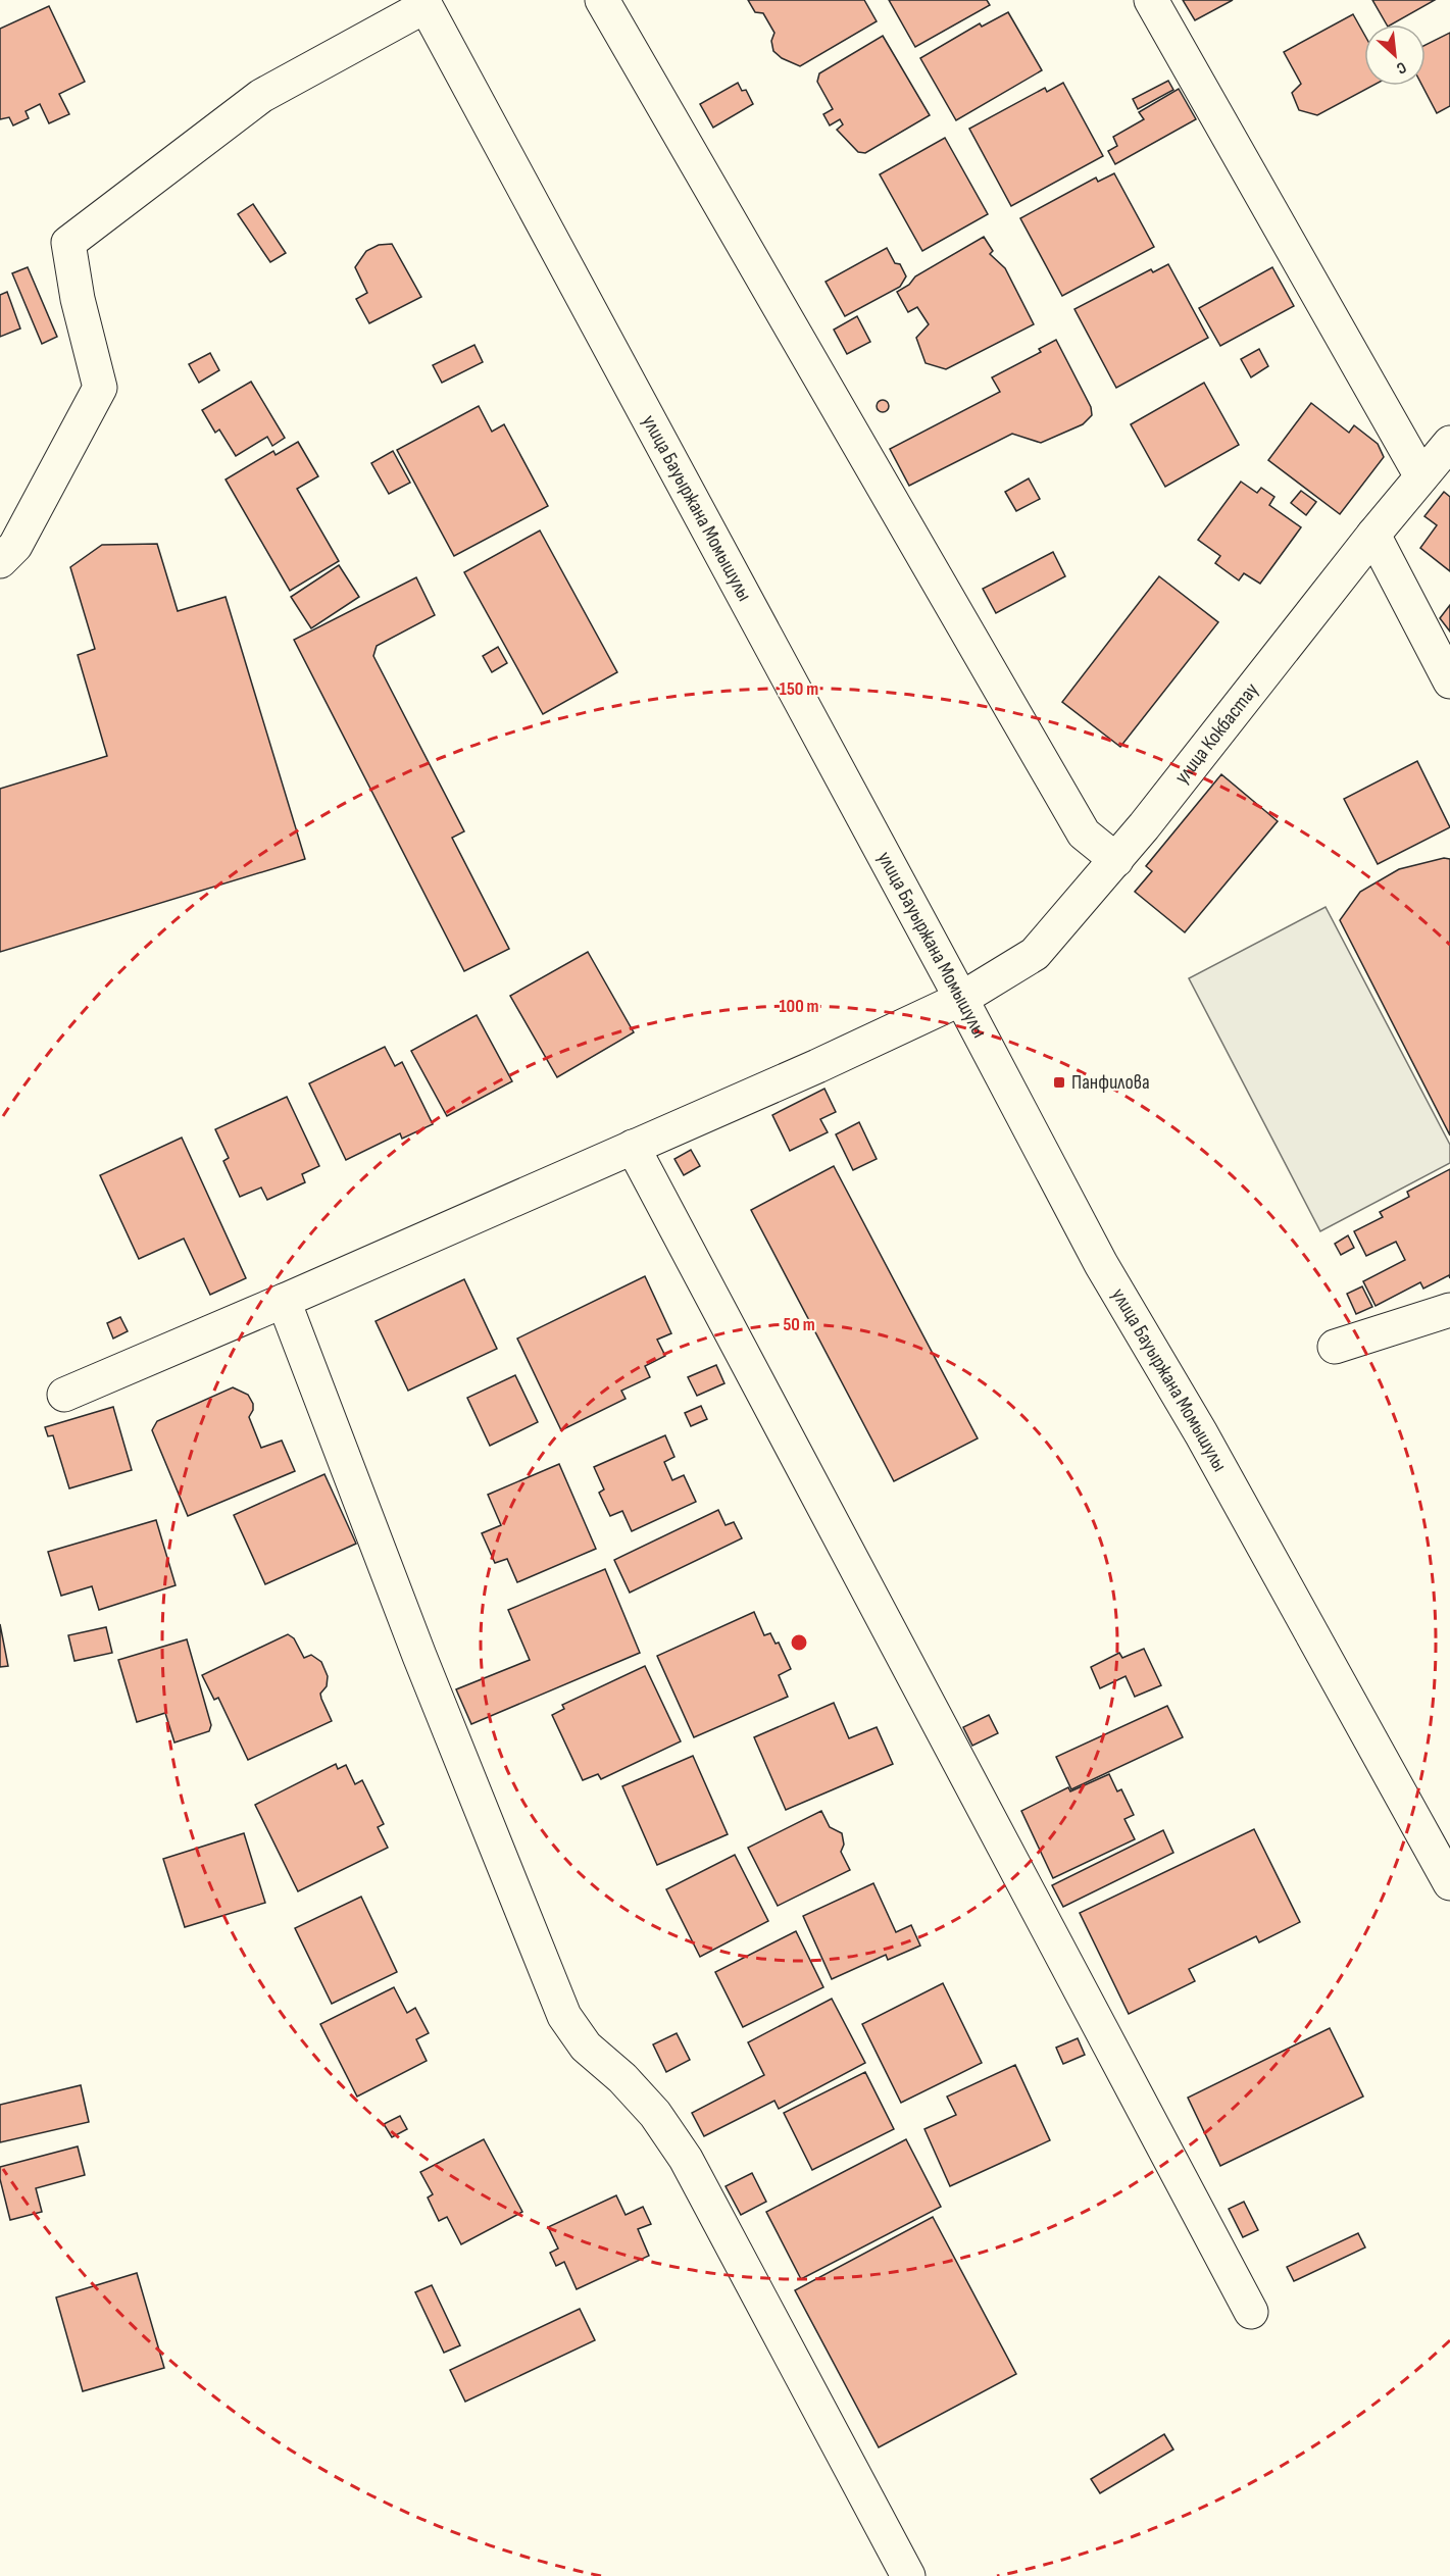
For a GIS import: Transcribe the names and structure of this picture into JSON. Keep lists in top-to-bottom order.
{
  "streets": {
    "street": ["улица Бауыржана Момышулы", "улица Кокбастау"]
  },
  "crossings": [
    ["улица Бауыржана Момышулы", "улица Кокбастау"]
  ],
  "places": {
    "transit": ["Панфилова"]
  },
  "north": "bottom right",
  "rings": ["150 m", "100 m", "50 m"]
}
